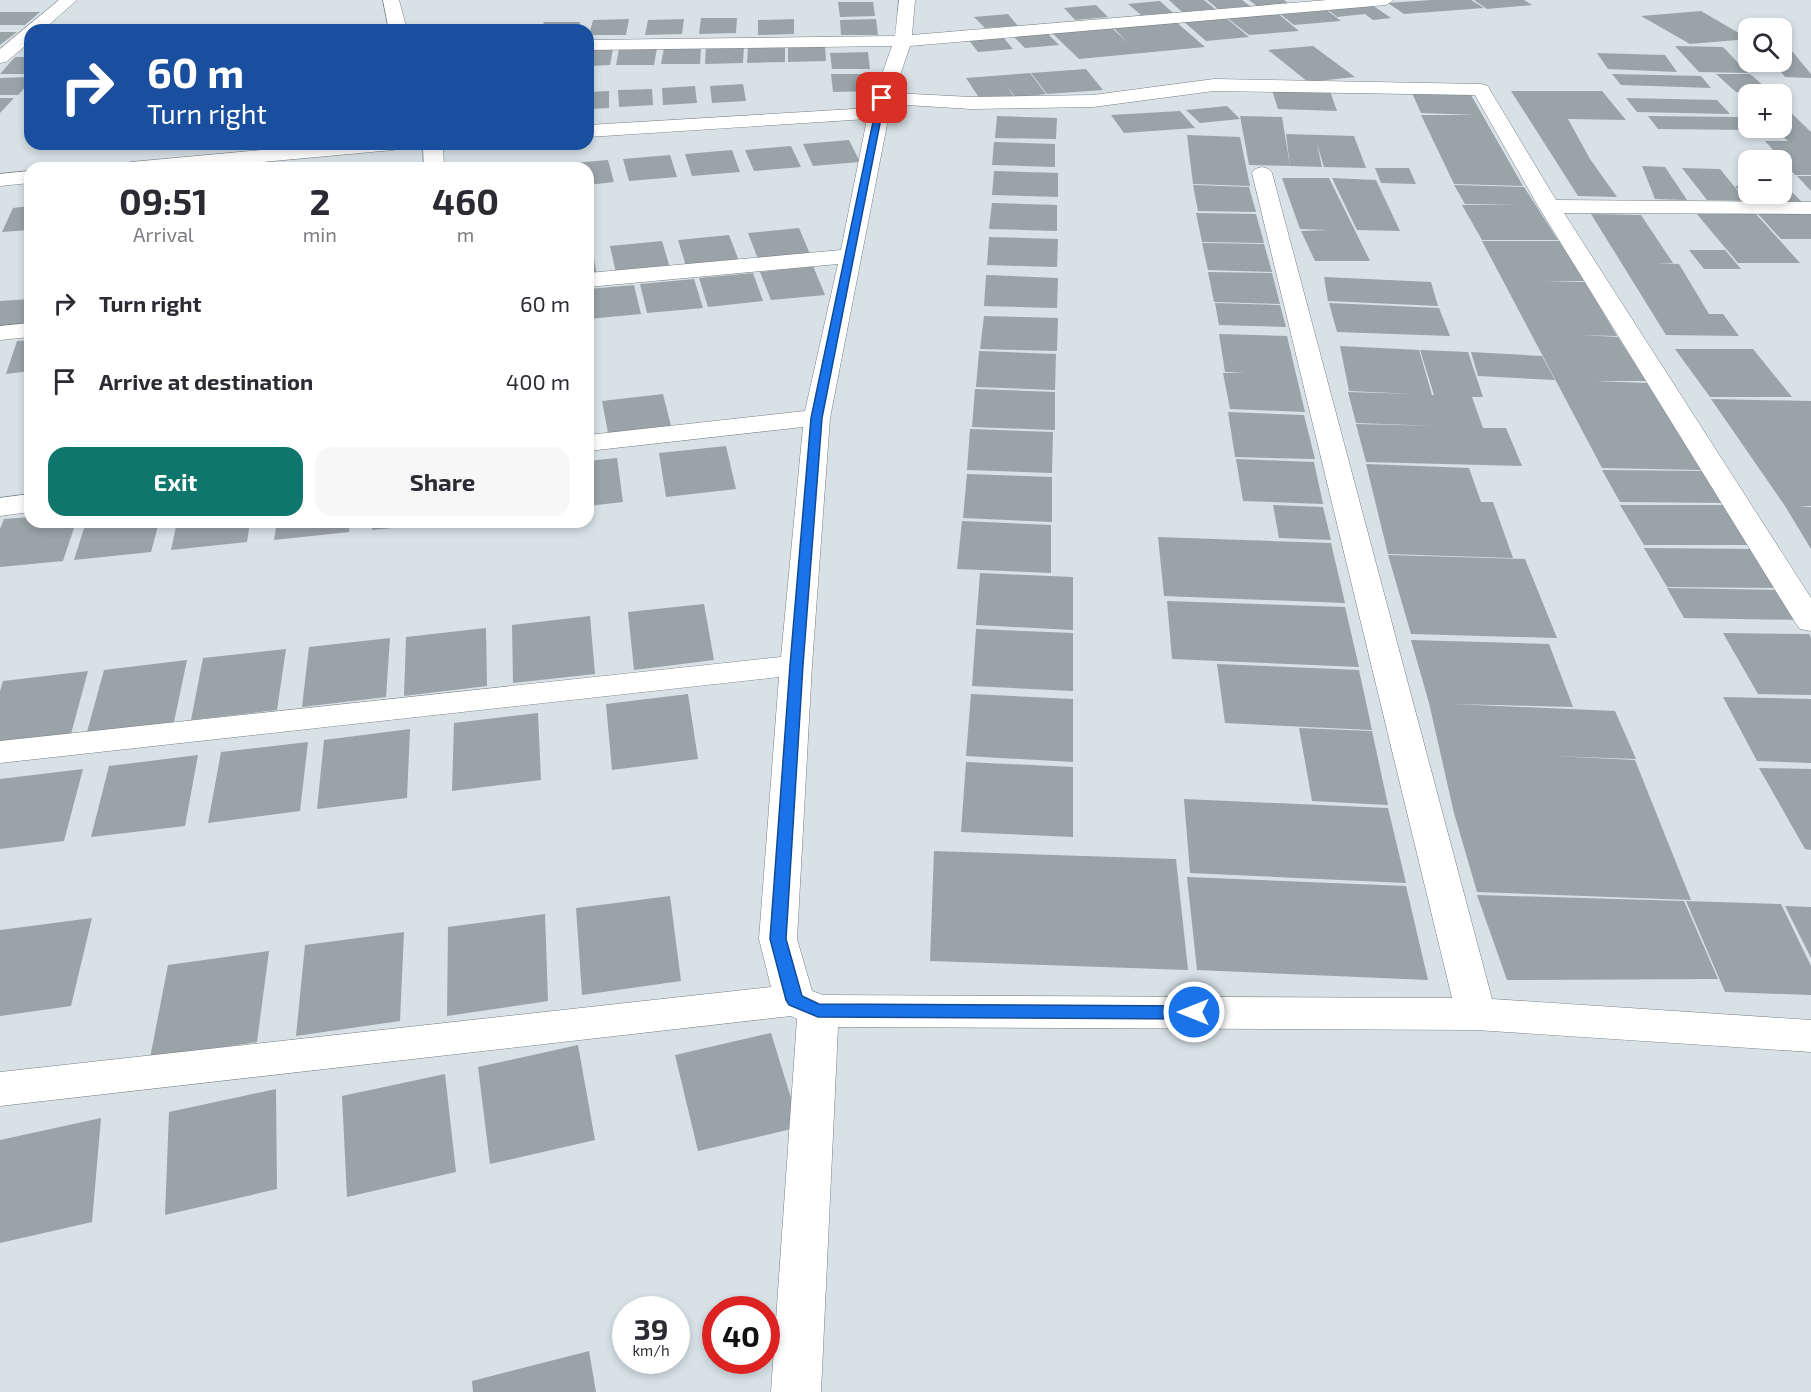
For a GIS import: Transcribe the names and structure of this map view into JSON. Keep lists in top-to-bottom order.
{
  "page": {
    "map_buttons": ["+", "−"],
    "turn": ["60 m", "Turn right"],
    "eta": [
      "09:51",
      "Arrival",
      "2",
      "min",
      "460",
      "m"
    ],
    "list": [
      {
        "name": "Turn right",
        "value": "60 m"
      },
      {
        "name": "Arrive at destination",
        "value": "400 m"
      }
    ],
    "buttons": ["Exit", "Share"],
    "speed": "39 km/h",
    "limit": "40"
  }
}
